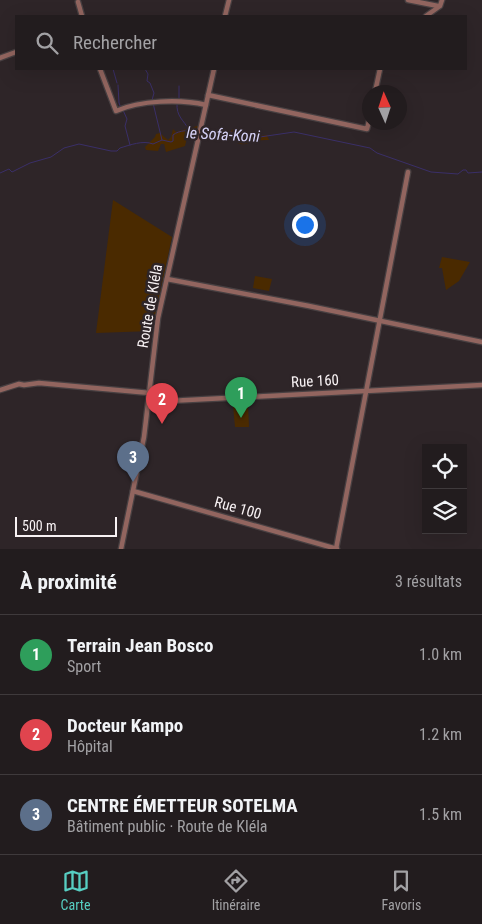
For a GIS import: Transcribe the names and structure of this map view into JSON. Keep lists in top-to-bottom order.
{
  "streets": {
    "street": ["Route de Kléla", "Rue 160", "Rue 100"]
  },
  "crossings": [
    ["Route de Kléla", "Rue 160"],
    ["Route de Kléla", "Rue 100"]
  ],
  "water": ["le Sofa-Koni"],
  "scale_bar": "500 m",
  "north": "top",
  "page": {
    "search": "Rechercher",
    "pins": ["1", "2", "3"],
    "scale": "500 m",
    "heading": ["À proximité", "3 résultats"],
    "list": [
      {
        "mark": "1",
        "name": "Terrain Jean Bosco",
        "note": "Sport",
        "value": "1.0 km"
      },
      {
        "mark": "2",
        "name": "Docteur Kampo",
        "note": "Hôpital",
        "value": "1.2 km"
      },
      {
        "mark": "3",
        "name": "CENTRE ÉMETTEUR SOTELMA",
        "note": "Bâtiment public · Route de Kléla",
        "value": "1.5 km"
      }
    ],
    "nav": ["Carte", "Itinéraire", "Favoris"]
  }
}
